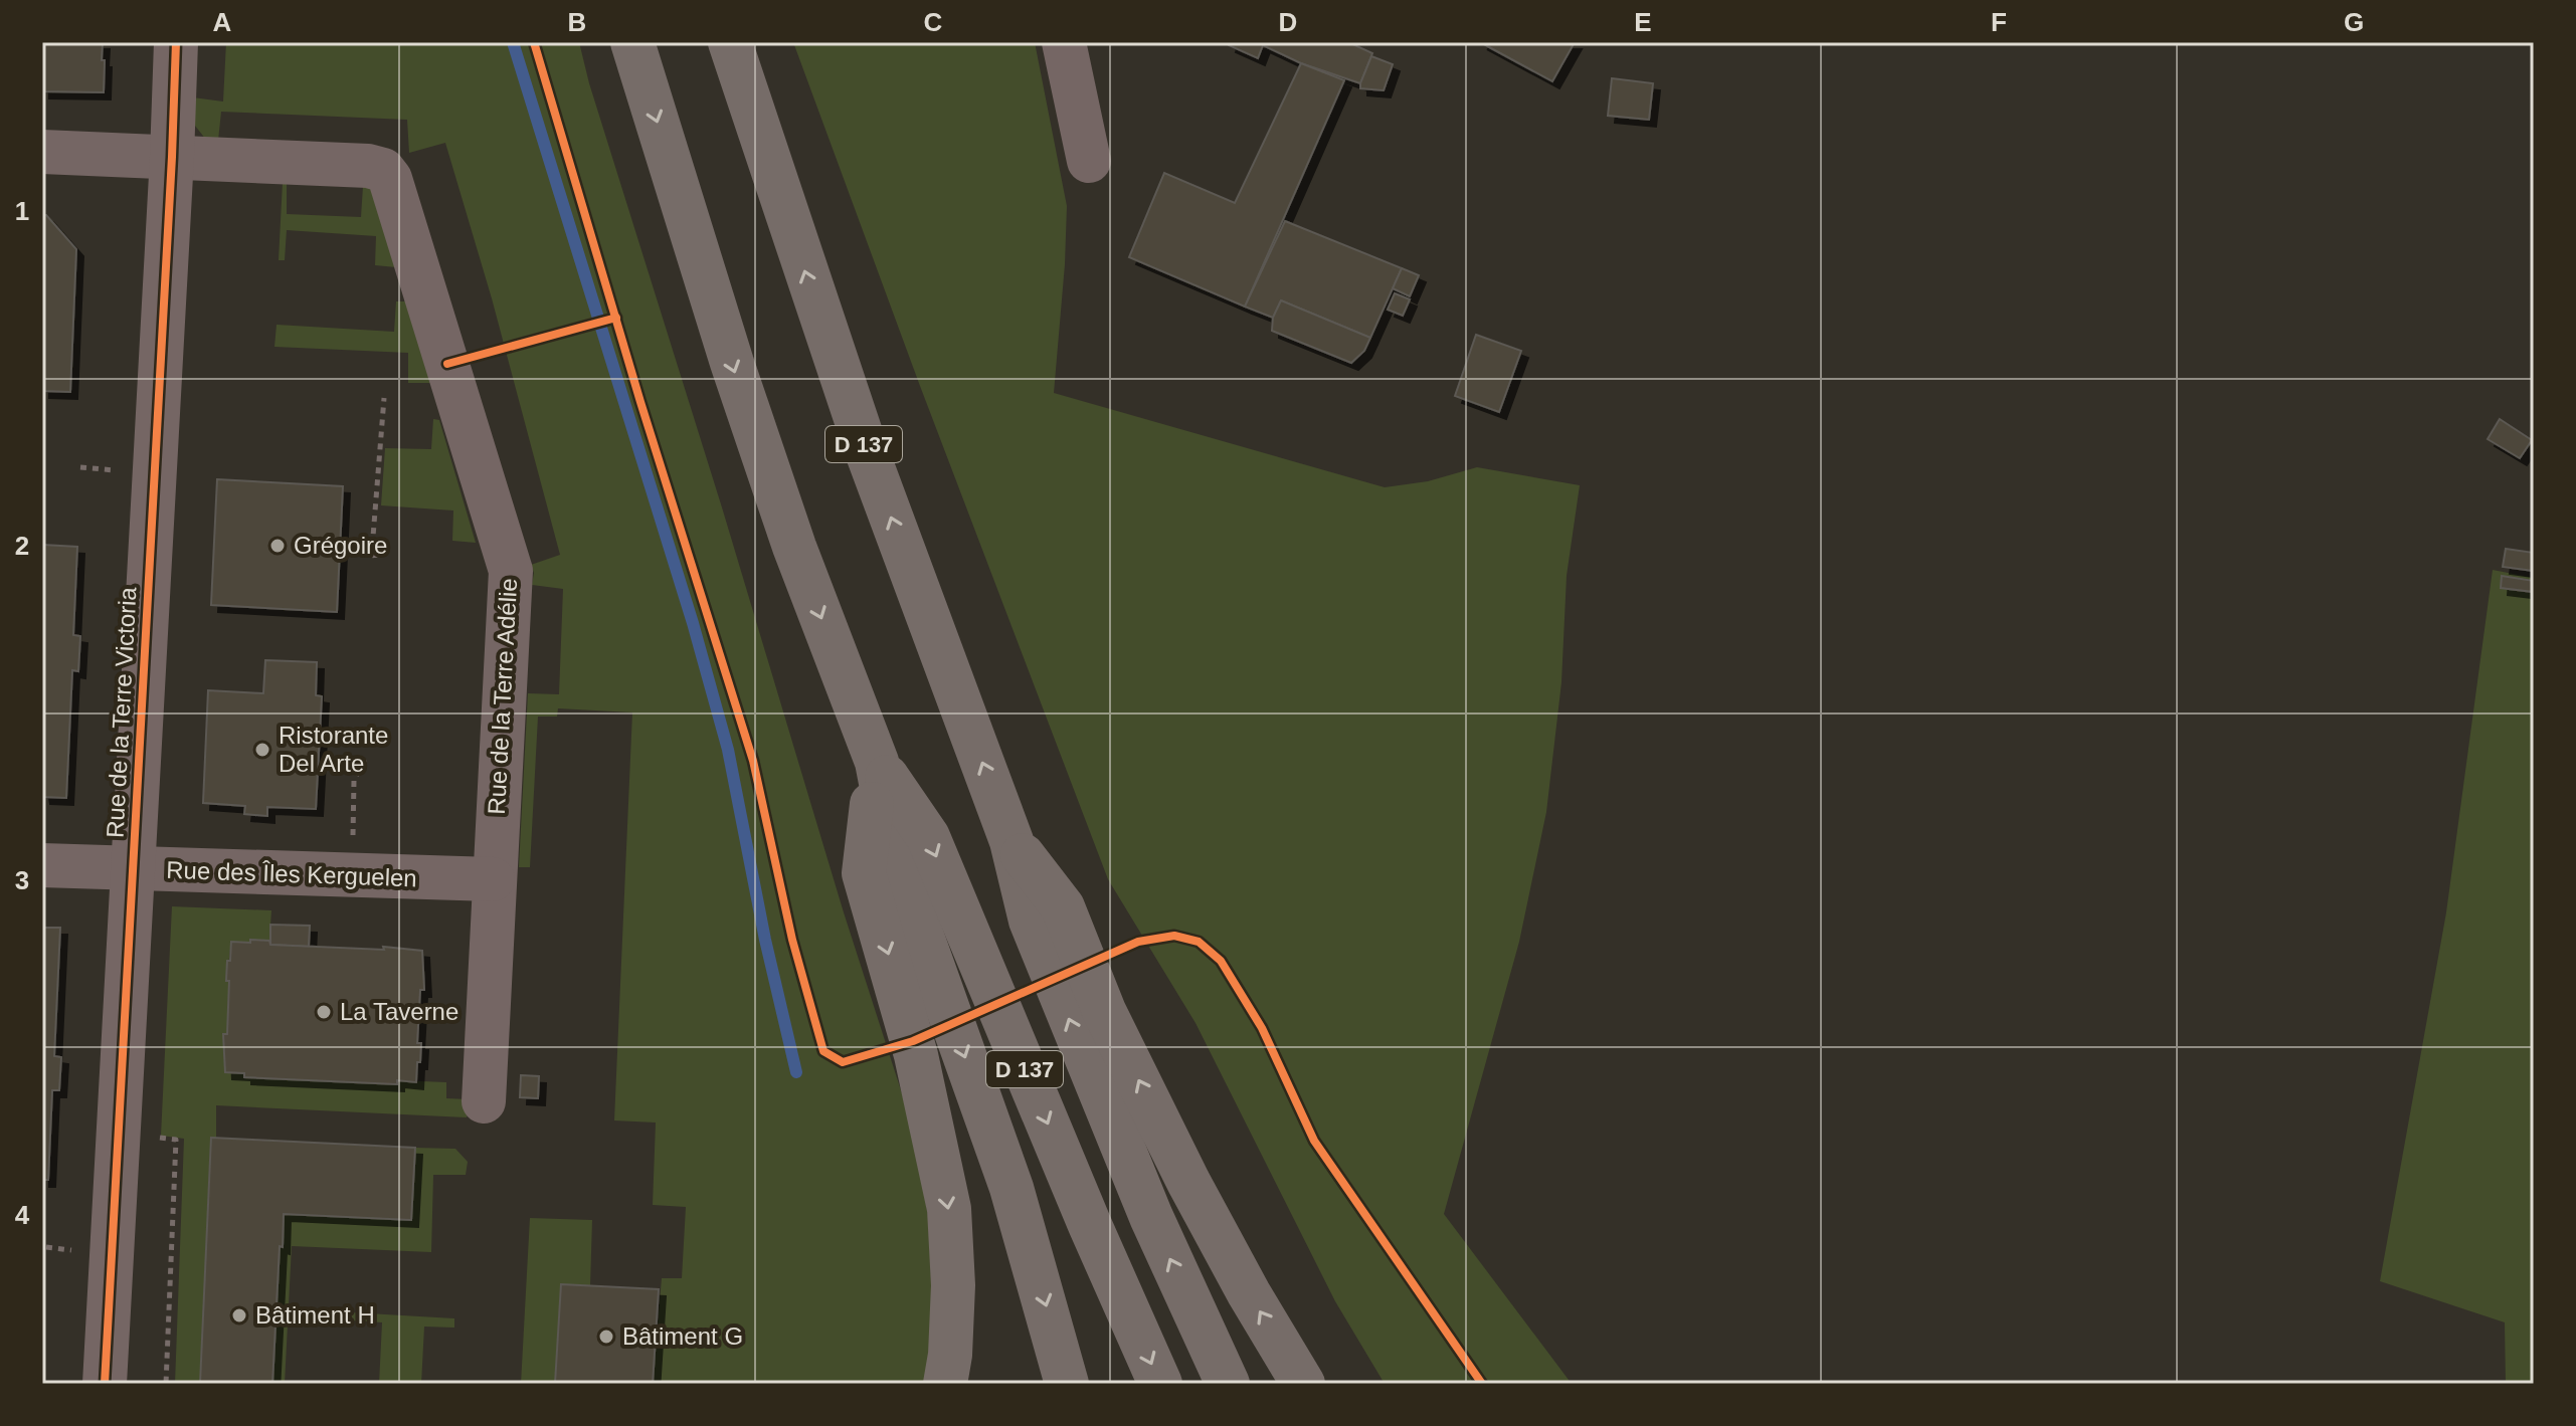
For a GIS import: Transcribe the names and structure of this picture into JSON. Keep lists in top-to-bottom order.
{
  "streets": {
    "highway": ["D 137"],
    "street": ["Rue de la Terre Adélie", "Rue de la Terre Victoria", "Rue des Îles Kerguelen"]
  },
  "crossings": [
    ["Rue de la Terre Adélie", "Rue de la Terre Victoria"],
    ["Rue de la Terre Adélie", "Rue des Îles Kerguelen"],
    ["Rue de la Terre Victoria", "Rue des Îles Kerguelen"]
  ],
  "places": [
    "Grégoire",
    "Ristorante Del Arte",
    "La Taverne",
    "Bâtiment H",
    "Bâtiment G"
  ],
  "grid": {
    "columns": [
      "A",
      "B",
      "C",
      "D",
      "E",
      "F",
      "G"
    ],
    "rows": [
      "1",
      "2",
      "3",
      "4"
    ]
  }
}
